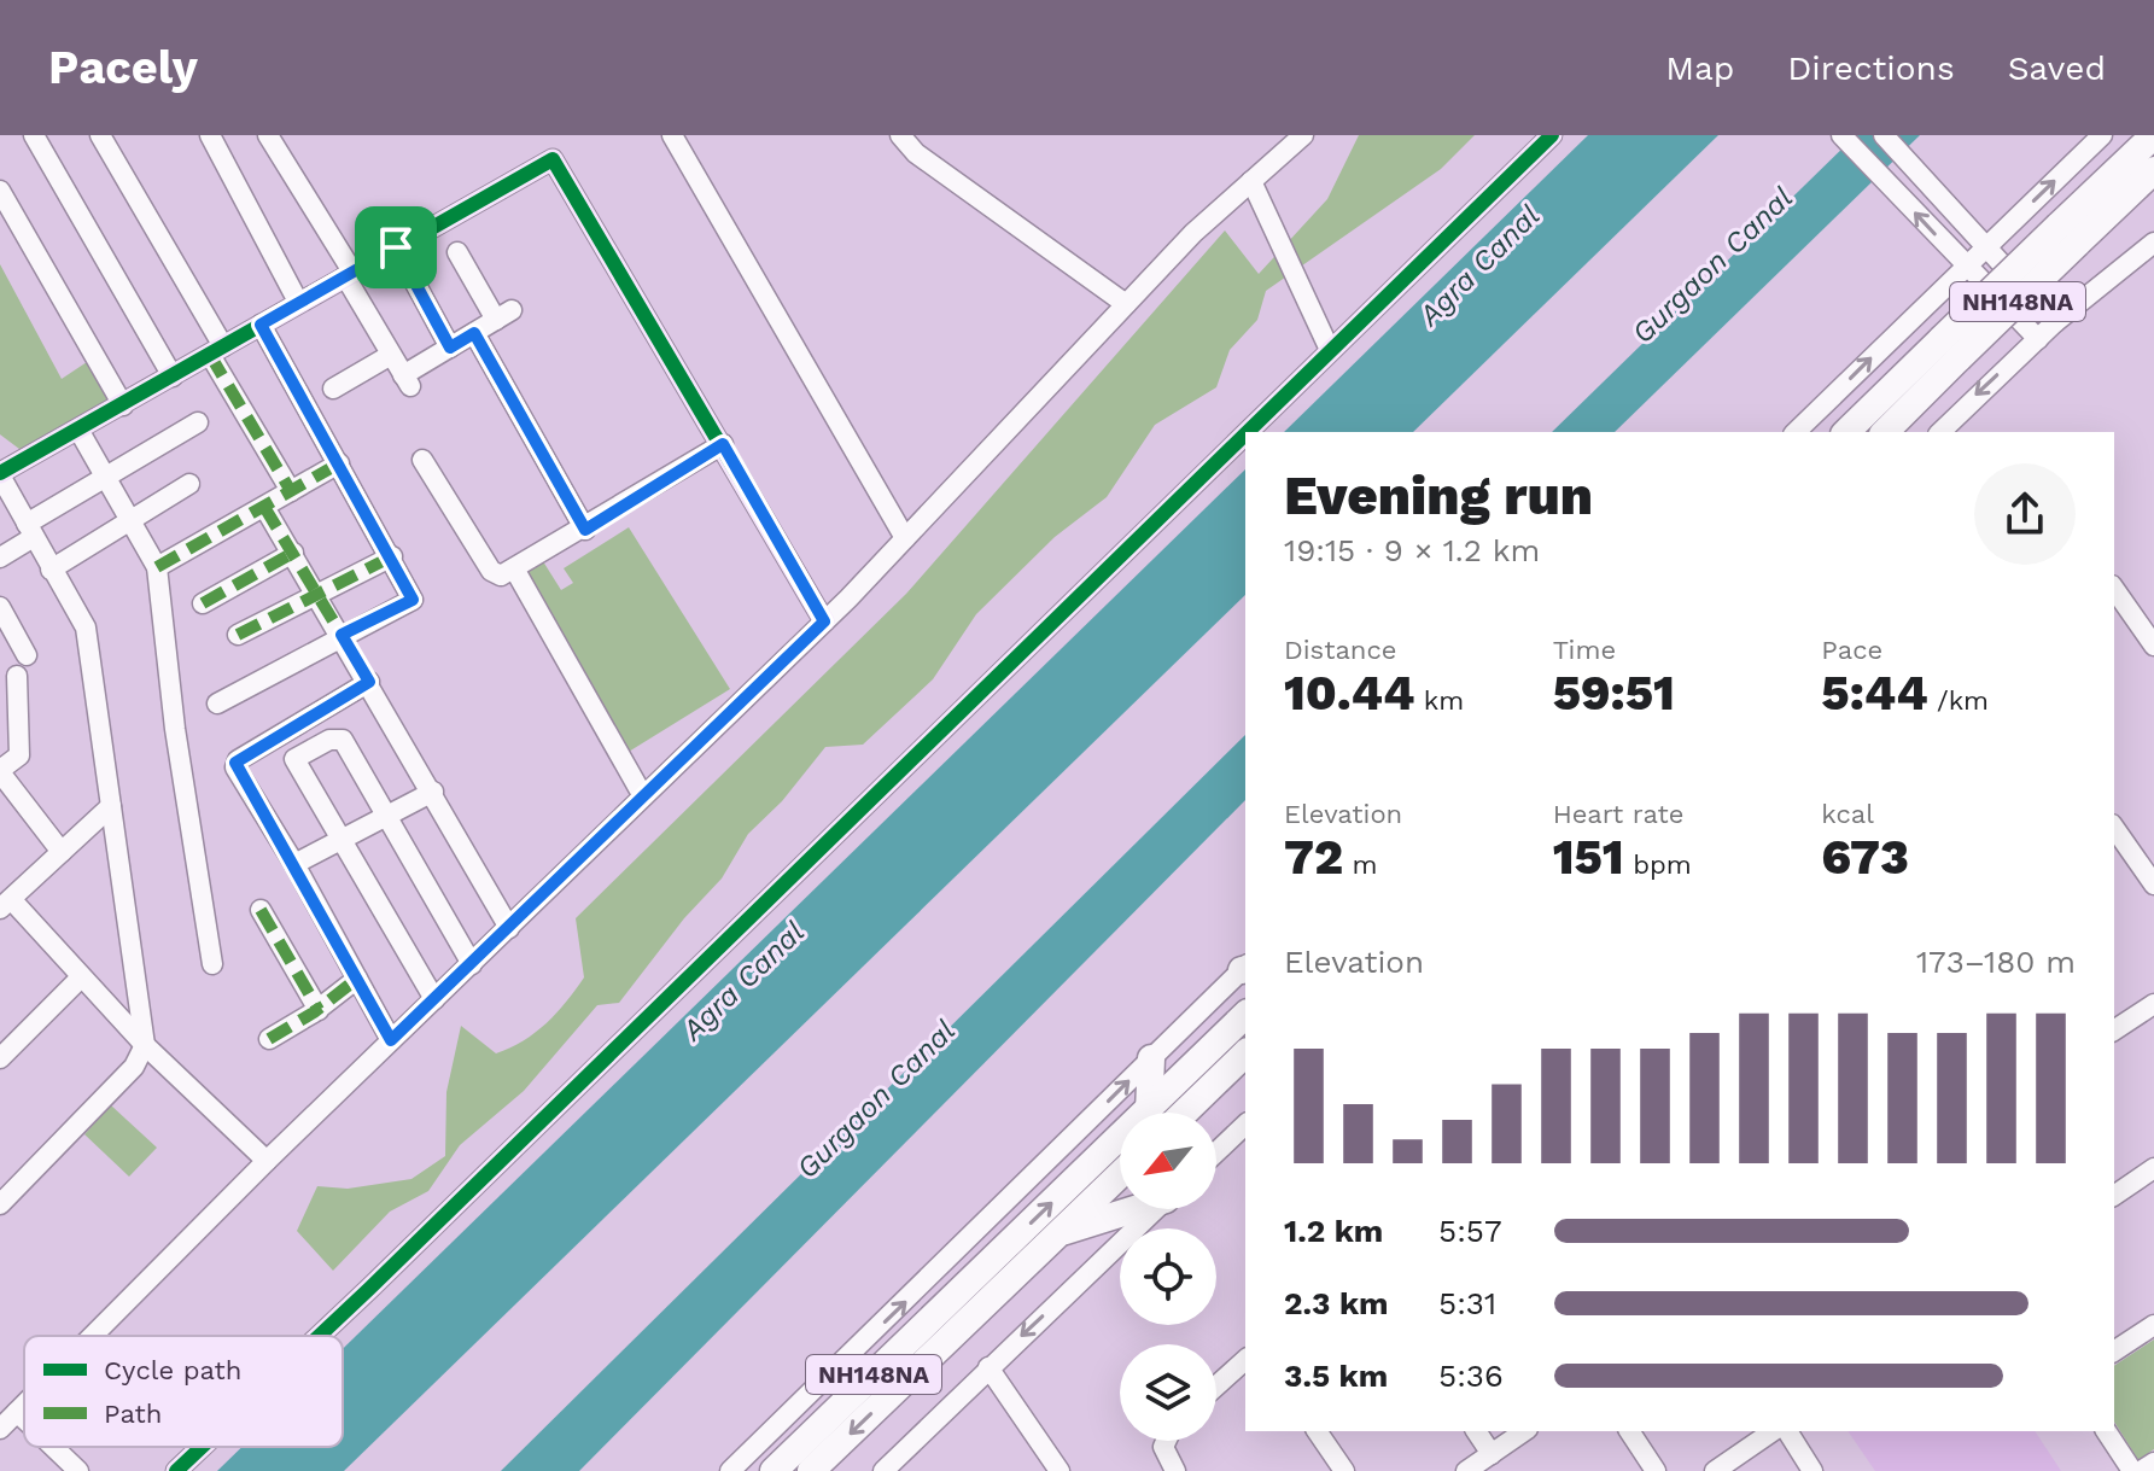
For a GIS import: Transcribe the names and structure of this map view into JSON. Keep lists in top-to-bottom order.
{
  "streets": {
    "highway": ["NH148NA"]
  },
  "water": ["Agra Canal", "Gurgaon Canal"],
  "legend": ["Cycle path", "Path"],
  "north": "bottom left",
  "page": {
    "header": "Pacely",
    "nav": ["Map", "Directions", "Saved"],
    "heading": ["Evening run", "19:15 · 9 × 1.2 km"],
    "stats": [
      ["Distance", "10.44 km"],
      ["Time", "59:51"],
      ["Pace", "5:44 /km"],
      ["Elevation", "72 m"],
      ["Heart rate", "151 bpm"],
      ["kcal", "673"]
    ],
    "chart": ["Elevation", "173–180 m"],
    "list": [
      {
        "name": "1.2 km",
        "note": "5:57"
      },
      {
        "name": "2.3 km",
        "note": "5:31"
      },
      {
        "name": "3.5 km",
        "note": "5:36"
      }
    ]
  }
}
